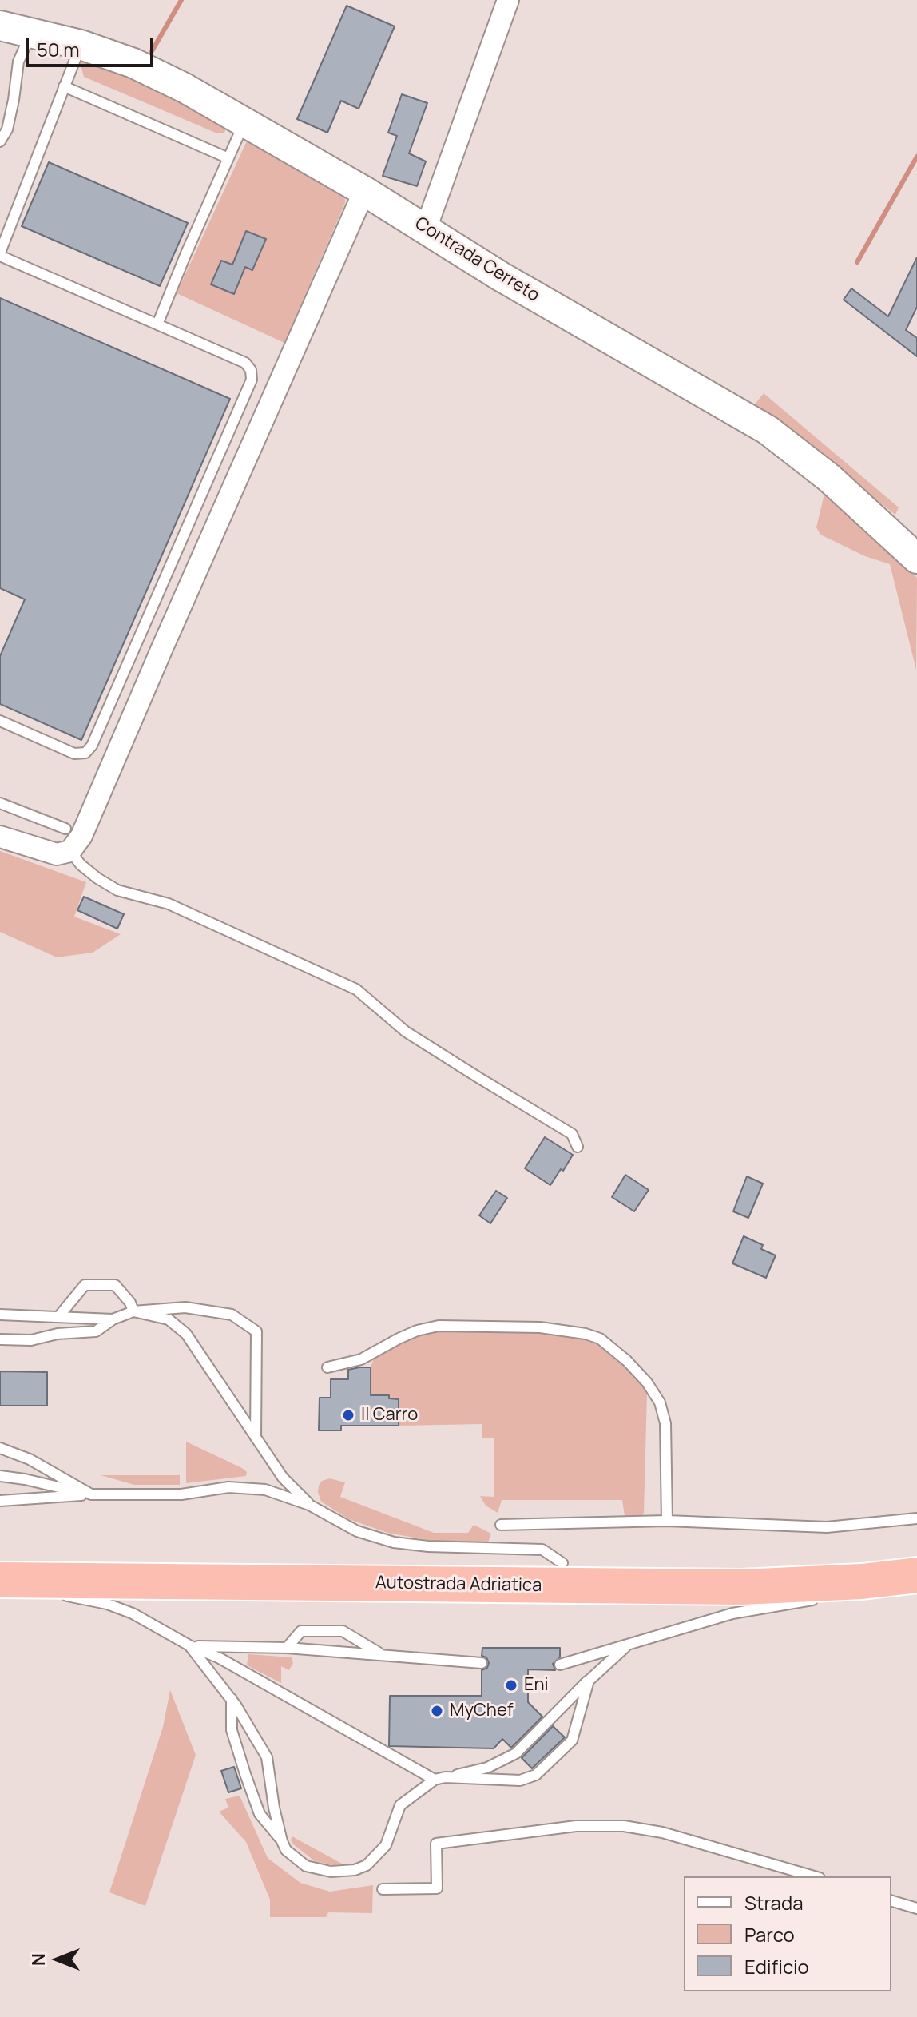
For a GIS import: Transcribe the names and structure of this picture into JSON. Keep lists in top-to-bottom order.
{
  "streets": {
    "highway": ["Autostrada Adriatica"],
    "main road": ["Contrada Cerreto"]
  },
  "places": ["Il Carro", "Eni", "MyChef"],
  "legend": ["Strada", "Parco", "Edificio"],
  "scale_bar": "50 m",
  "north": "left"
}
